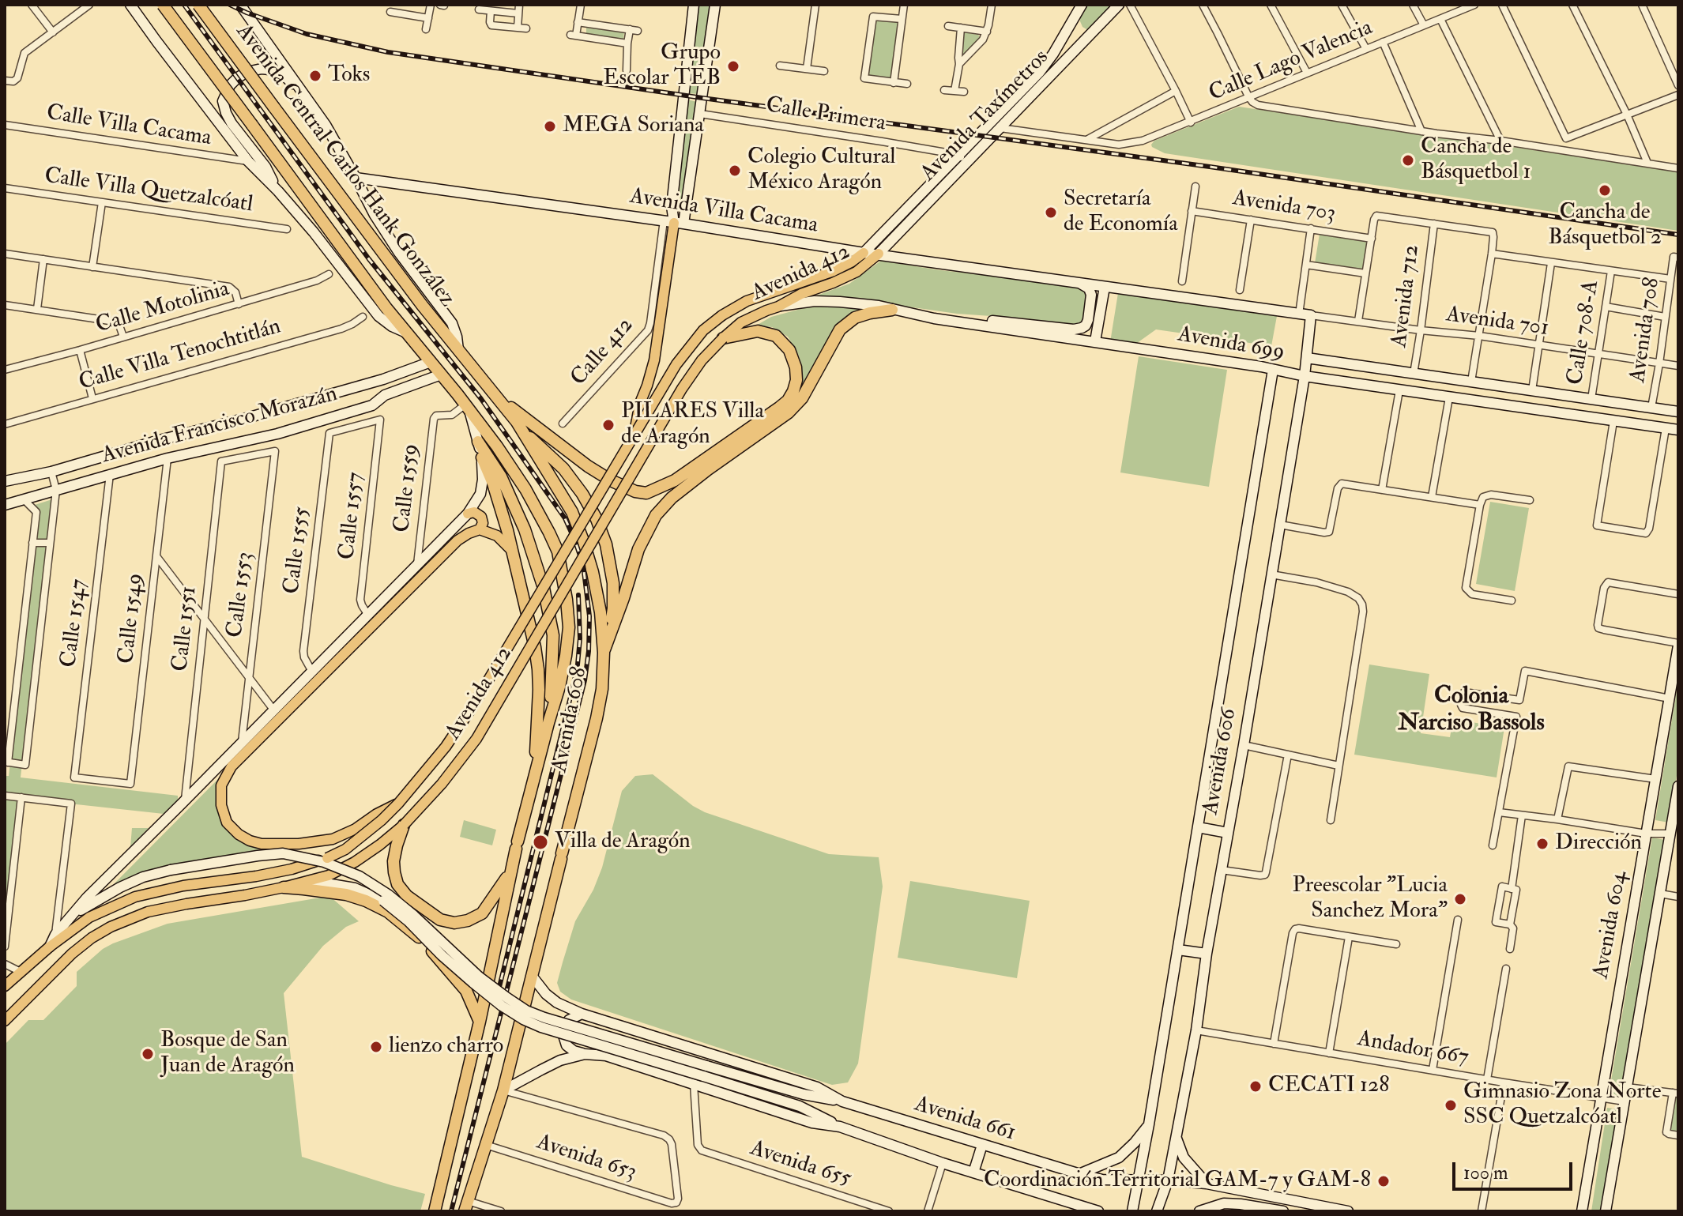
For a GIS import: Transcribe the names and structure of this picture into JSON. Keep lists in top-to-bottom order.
{
  "streets": {
    "highway": ["Avenida Central Carlos Hank González", "Avenida 608"],
    "main road": ["Avenida 412"],
    "street": [
      "Calle Lago Valencia",
      "Calle Primera",
      "Avenida Taxímetros",
      "Calle Villa Cacama",
      "Calle Villa Quetzalcóatl",
      "Avenida 703",
      "Avenida Villa Cacama",
      "Avenida 712",
      "Calle Motolinia",
      "Avenida 701",
      "Avenida 708",
      "Calle 708-A",
      "Avenida 699",
      "Calle 412",
      "Calle Villa Tenochtitlán",
      "Avenida Francisco Morazán",
      "Calle 1559",
      "Calle 1557",
      "Calle 1555",
      "Calle 1553",
      "Calle 1549",
      "Calle 1547",
      "Calle 1551",
      "Avenida 606",
      "Avenida 604",
      "Andador 667",
      "Avenida 661",
      "Avenida 653",
      "Avenida 655"
    ]
  },
  "crossings": [
    ["Calle Primera", "Avenida Taxímetros"],
    ["Avenida Taxímetros", "Avenida Villa Cacama"],
    ["Avenida Taxímetros", "Avenida 412"],
    ["Avenida Central Carlos Hank González", "Avenida Villa Cacama"],
    ["Avenida Central Carlos Hank González", "Avenida 608"],
    ["Avenida Villa Cacama", "Avenida 412"],
    ["Avenida Villa Cacama", "Avenida 701"],
    ["Avenida Villa Cacama", "Calle 412"],
    ["Avenida Villa Cacama", "Avenida 606"],
    ["Avenida 412", "Avenida 699"],
    ["Avenida 412", "Calle 1559"],
    ["Avenida 412", "Calle 1557"],
    ["Avenida 412", "Calle 1555"],
    ["Avenida 412", "Calle 1553"],
    ["Avenida 412", "Calle 1551"],
    ["Avenida 412", "Avenida 608"],
    ["Avenida 712", "Avenida 701"],
    ["Avenida 712", "Avenida 699"],
    ["Avenida 701", "Avenida 708"],
    ["Avenida 701", "Calle 708-A"],
    ["Avenida 701", "Avenida 606"],
    ["Avenida 708", "Avenida 699"],
    ["Calle 708-A", "Avenida 699"],
    ["Avenida 699", "Avenida 606"],
    ["Avenida Francisco Morazán", "Calle 1549"],
    ["Avenida Francisco Morazán", "Calle 1547"],
    ["Calle 1559", "Avenida 608"],
    ["Calle 1557", "Calle 1555"],
    ["Calle 1553", "Calle 1551"],
    ["Calle 1549", "Calle 1547"],
    ["Avenida 608", "Avenida 661"],
    ["Avenida 608", "Avenida 653"],
    ["Avenida 606", "Andador 667"],
    ["Avenida 606", "Avenida 661"],
    ["Avenida 604", "Andador 667"],
    ["Avenida 661", "Avenida 655"]
  ],
  "districts": ["Colonia Narciso Bassols"],
  "places": [
    "Grupo Escolar TEB",
    "Toks",
    "MEGA Soriana",
    "Cancha de Básquetbol 1",
    "Colegio Cultural México Aragón",
    "Cancha de Básquetbol 2",
    "Secretaría de Economía",
    "PILARES Villa de Aragón",
    "Villa de Aragón",
    "Dirección",
    "Preescolar \"Lucia Sanchez Mora\"",
    "lienzo charro",
    "Bosque de San Juan de Aragón",
    "CECATI 128",
    "Gimnasio Zona Norte SSC Quetzalcóatl",
    "Coordinación Territorial GAM-7 y GAM-8"
  ],
  "scale_bar": "100 m"
}
